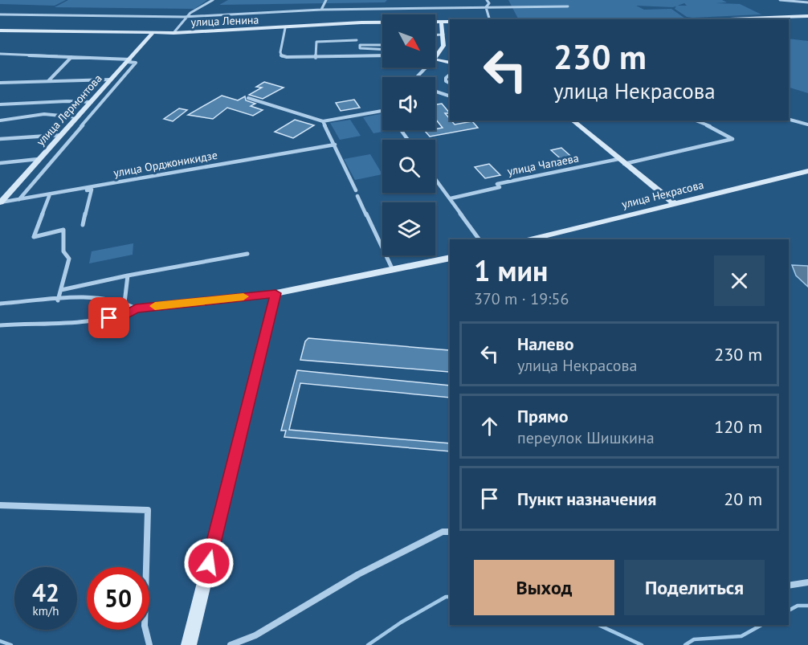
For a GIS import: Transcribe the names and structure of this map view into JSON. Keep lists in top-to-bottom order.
{
  "streets": {
    "main road": ["улица Ленина", "улица Лермонтова", "улица Некрасова"],
    "street": ["улица Орджоникидзе", "улица Чапаева"]
  },
  "crossings": [
    ["улица Ленина", "улица Лермонтова"],
    ["улица Лермонтова", "улица Орджоникидзе"]
  ],
  "north": "bottom right",
  "page": {
    "turn": ["230 m", "улица Некрасова"],
    "heading": ["1 мин", "370 m · 19:56"],
    "list": [
      {
        "name": "Налево",
        "note": "улица Некрасова",
        "value": "230 m"
      },
      {
        "name": "Прямо",
        "note": "переулок Шишкина",
        "value": "120 m"
      },
      {
        "name": "Пункт назначения",
        "value": "20 m"
      }
    ],
    "buttons": ["Выход", "Поделиться"],
    "speed": "42 km/h",
    "limit": "50"
  }
}
